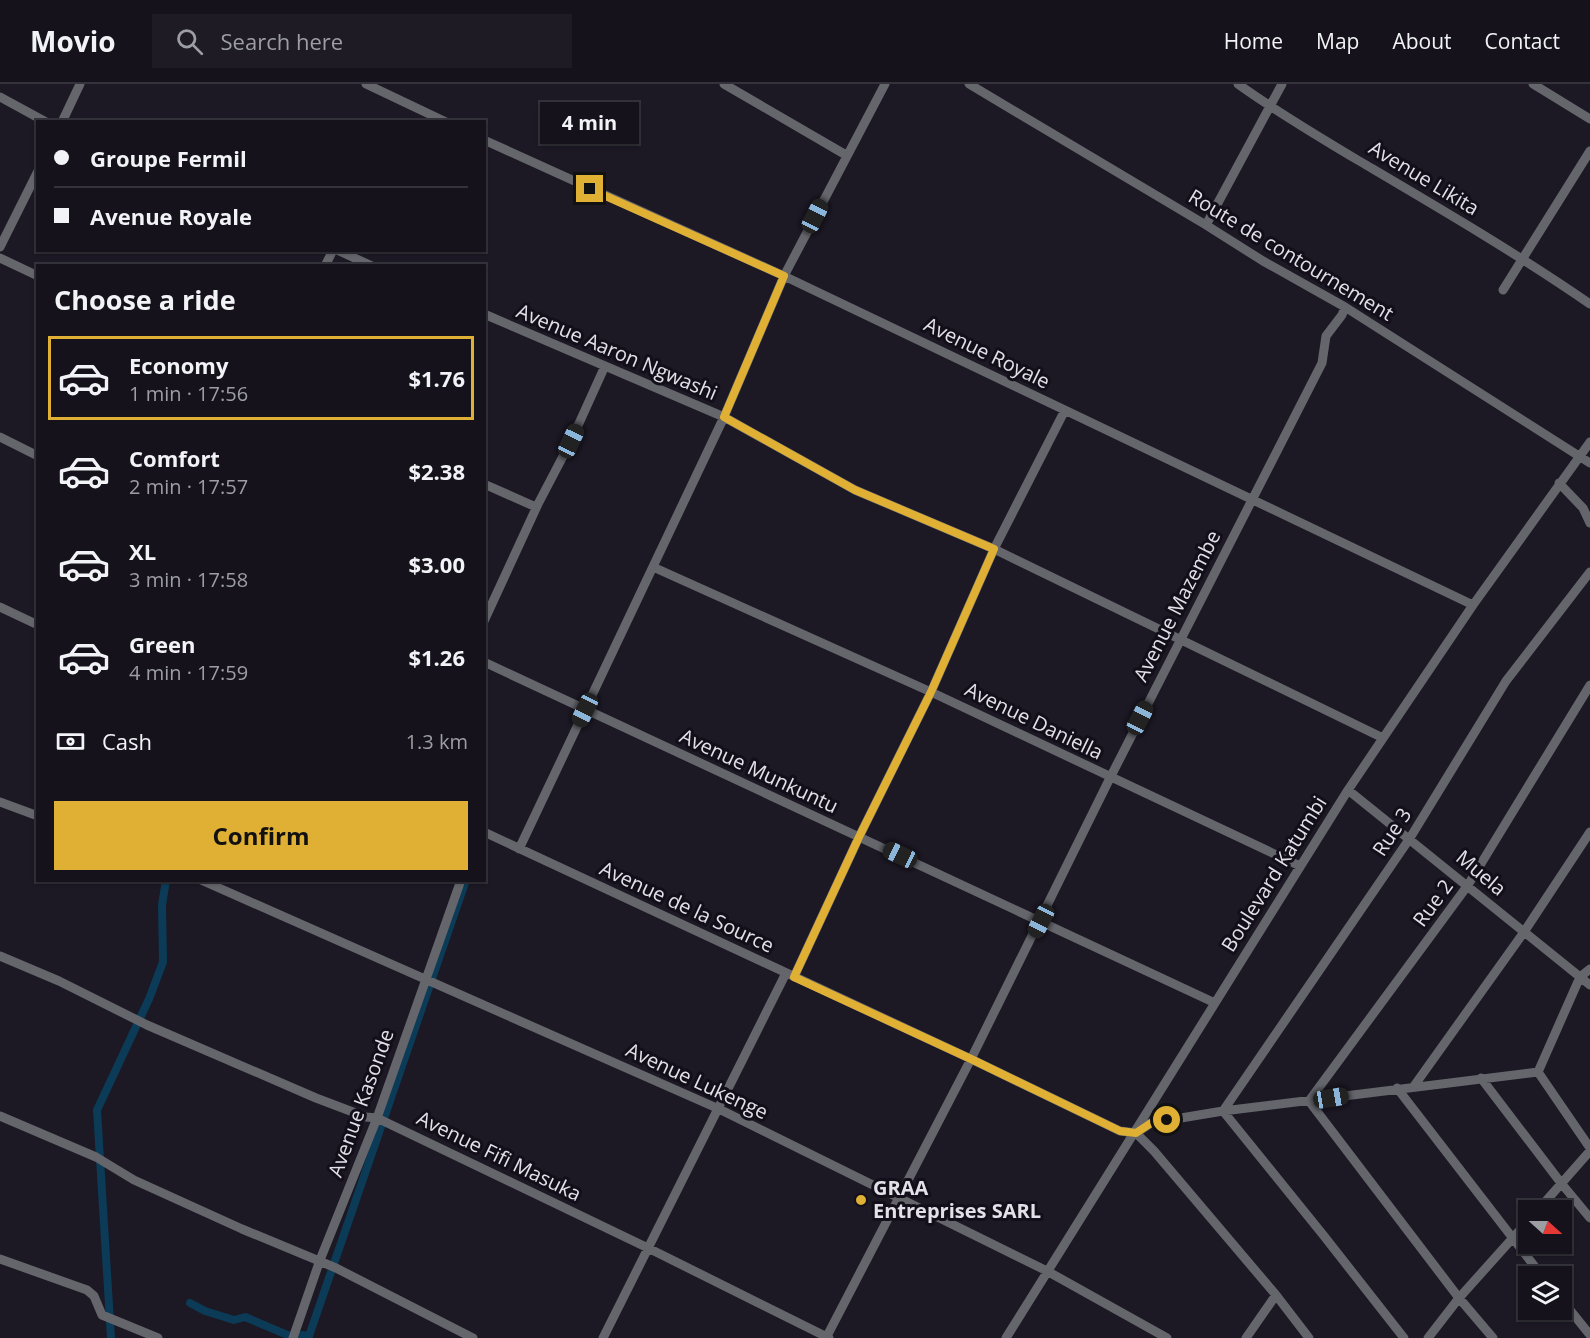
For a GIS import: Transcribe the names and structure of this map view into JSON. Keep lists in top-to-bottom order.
{
  "streets": {
    "street": [
      "Avenue Likita",
      "Route de contournement",
      "Avenue Aaron Ngwashi",
      "Avenue Royale",
      "Avenue Mazembe",
      "Avenue Daniella",
      "Avenue Munkuntu",
      "Rue 3",
      "Muela",
      "Boulevard Katumbi",
      "Rue 2",
      "Avenue de la Source",
      "Avenue Lukenge",
      "Avenue Kasonde",
      "Avenue Fifi Masuka"
    ]
  },
  "crossings": [
    ["Route de contournement", "Avenue Mazembe"],
    ["Route de contournement", "Boulevard Katumbi"],
    ["Avenue Aaron Ngwashi", "Avenue Mazembe"],
    ["Avenue Aaron Ngwashi", "Boulevard Katumbi"],
    ["Avenue Royale", "Avenue Mazembe"],
    ["Avenue Royale", "Boulevard Katumbi"],
    ["Avenue Mazembe", "Avenue Daniella"],
    ["Avenue Mazembe", "Avenue Munkuntu"],
    ["Avenue Mazembe", "Avenue de la Source"],
    ["Avenue Mazembe", "Avenue Lukenge"],
    ["Avenue Mazembe", "Avenue Fifi Masuka"],
    ["Avenue Daniella", "Boulevard Katumbi"],
    ["Avenue Munkuntu", "Boulevard Katumbi"],
    ["Rue 3", "Muela"],
    ["Muela", "Boulevard Katumbi"],
    ["Muela", "Rue 2"],
    ["Boulevard Katumbi", "Avenue de la Source"],
    ["Boulevard Katumbi", "Avenue Lukenge"],
    ["Avenue Lukenge", "Avenue Kasonde"],
    ["Avenue Kasonde", "Avenue Fifi Masuka"]
  ],
  "places": ["GRAA Entreprises SARL"],
  "north": "right",
  "page": {
    "header": "Movio",
    "search": "Search here",
    "nav": [
      "Home",
      "Map",
      "About",
      "Contact"
    ],
    "bubble": "4 min",
    "banner": ["Groupe Fermil", "Avenue Royale"],
    "heading": "Choose a ride",
    "list": [
      {
        "name": "Economy",
        "note": "1 min · 17:56",
        "value": "$1.76"
      },
      {
        "name": "Comfort",
        "note": "2 min · 17:57",
        "value": "$2.38"
      },
      {
        "name": "XL",
        "note": "3 min · 17:58",
        "value": "$3.00"
      },
      {
        "name": "Green",
        "note": "4 min · 17:59",
        "value": "$1.26"
      }
    ],
    "pay": ["Cash", "1.3 km"],
    "buttons": "Confirm"
  }
}
